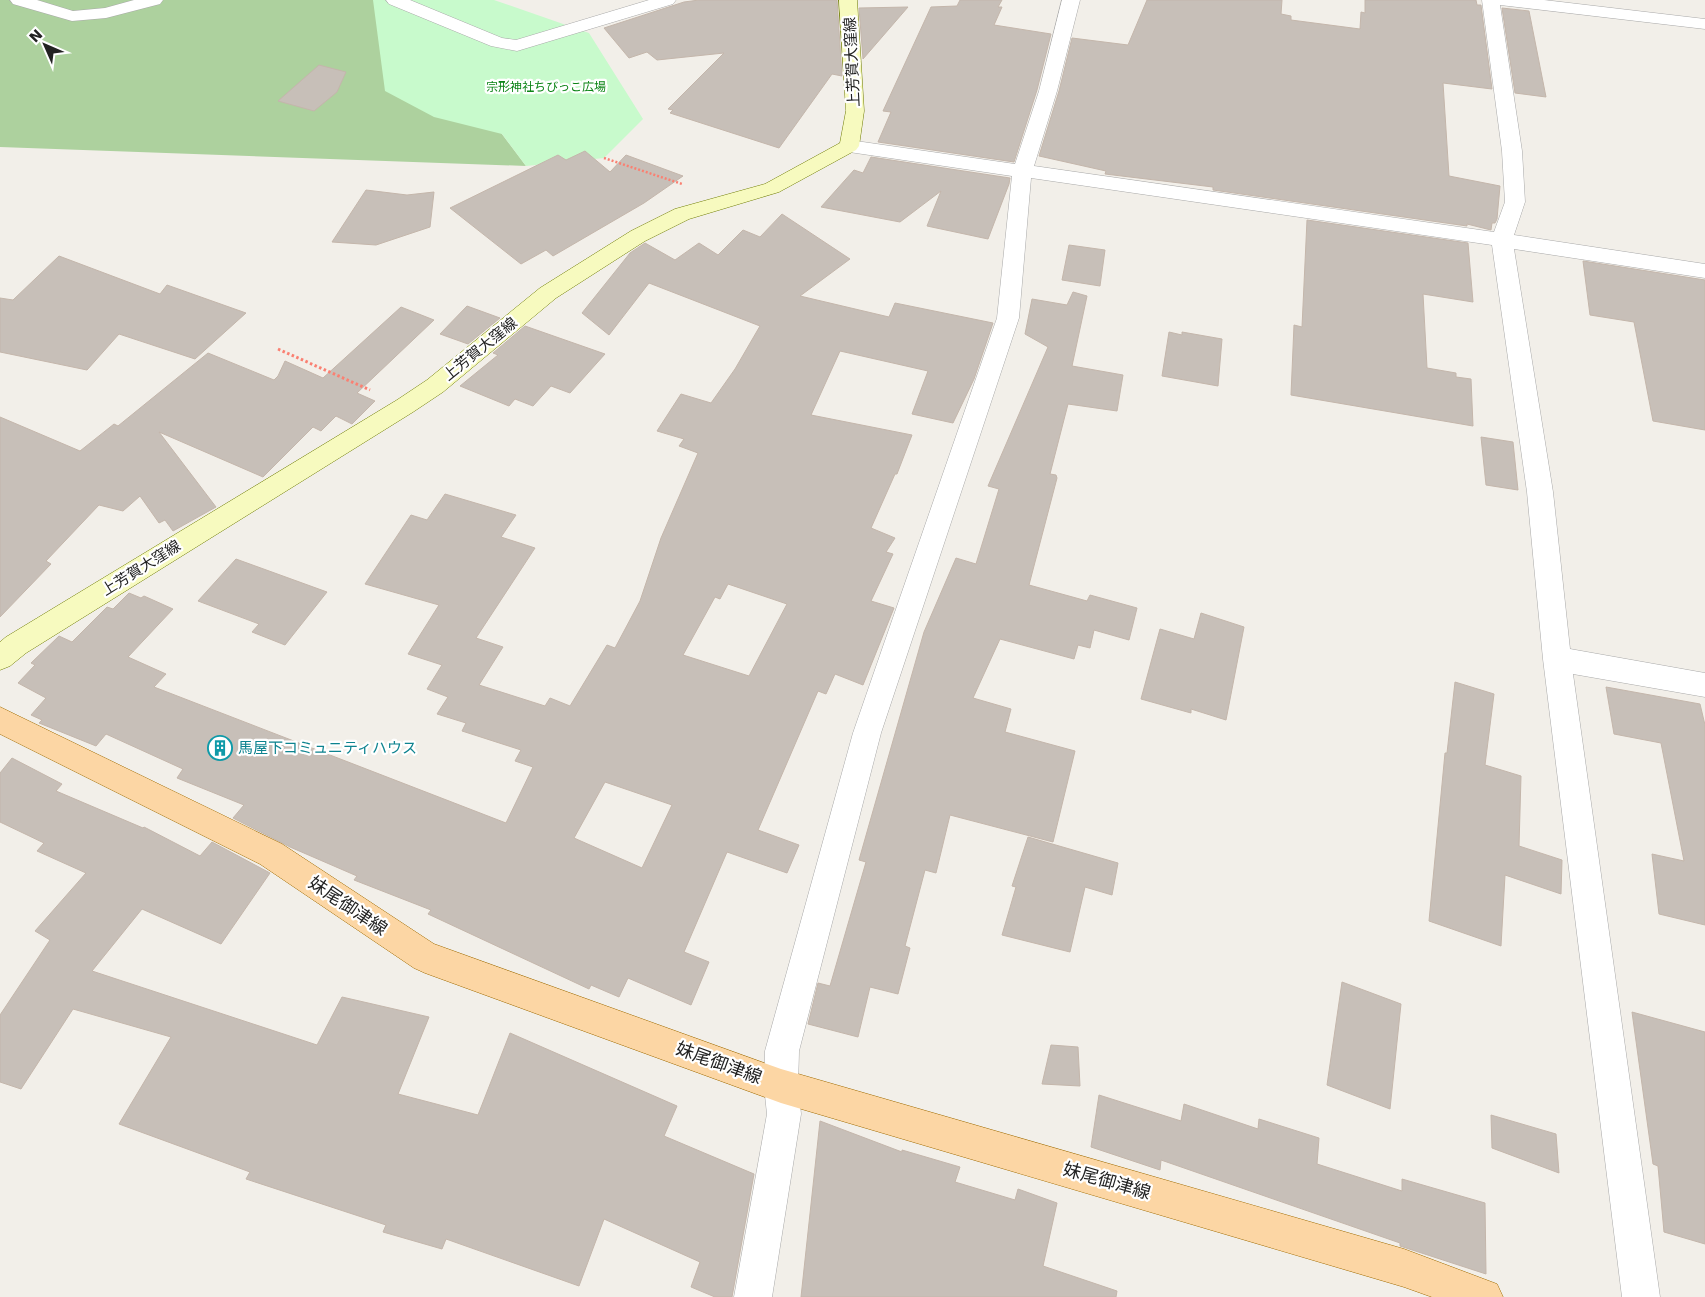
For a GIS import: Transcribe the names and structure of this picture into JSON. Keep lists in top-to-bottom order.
{
  "streets": {
    "main road": ["上芳賀大窪線", "妹尾御津線"]
  },
  "parks": ["宗形神社ちびっこ広場"],
  "places": {
    "building": ["馬屋下コミュニティハウス"]
  },
  "north": "top left"
}
